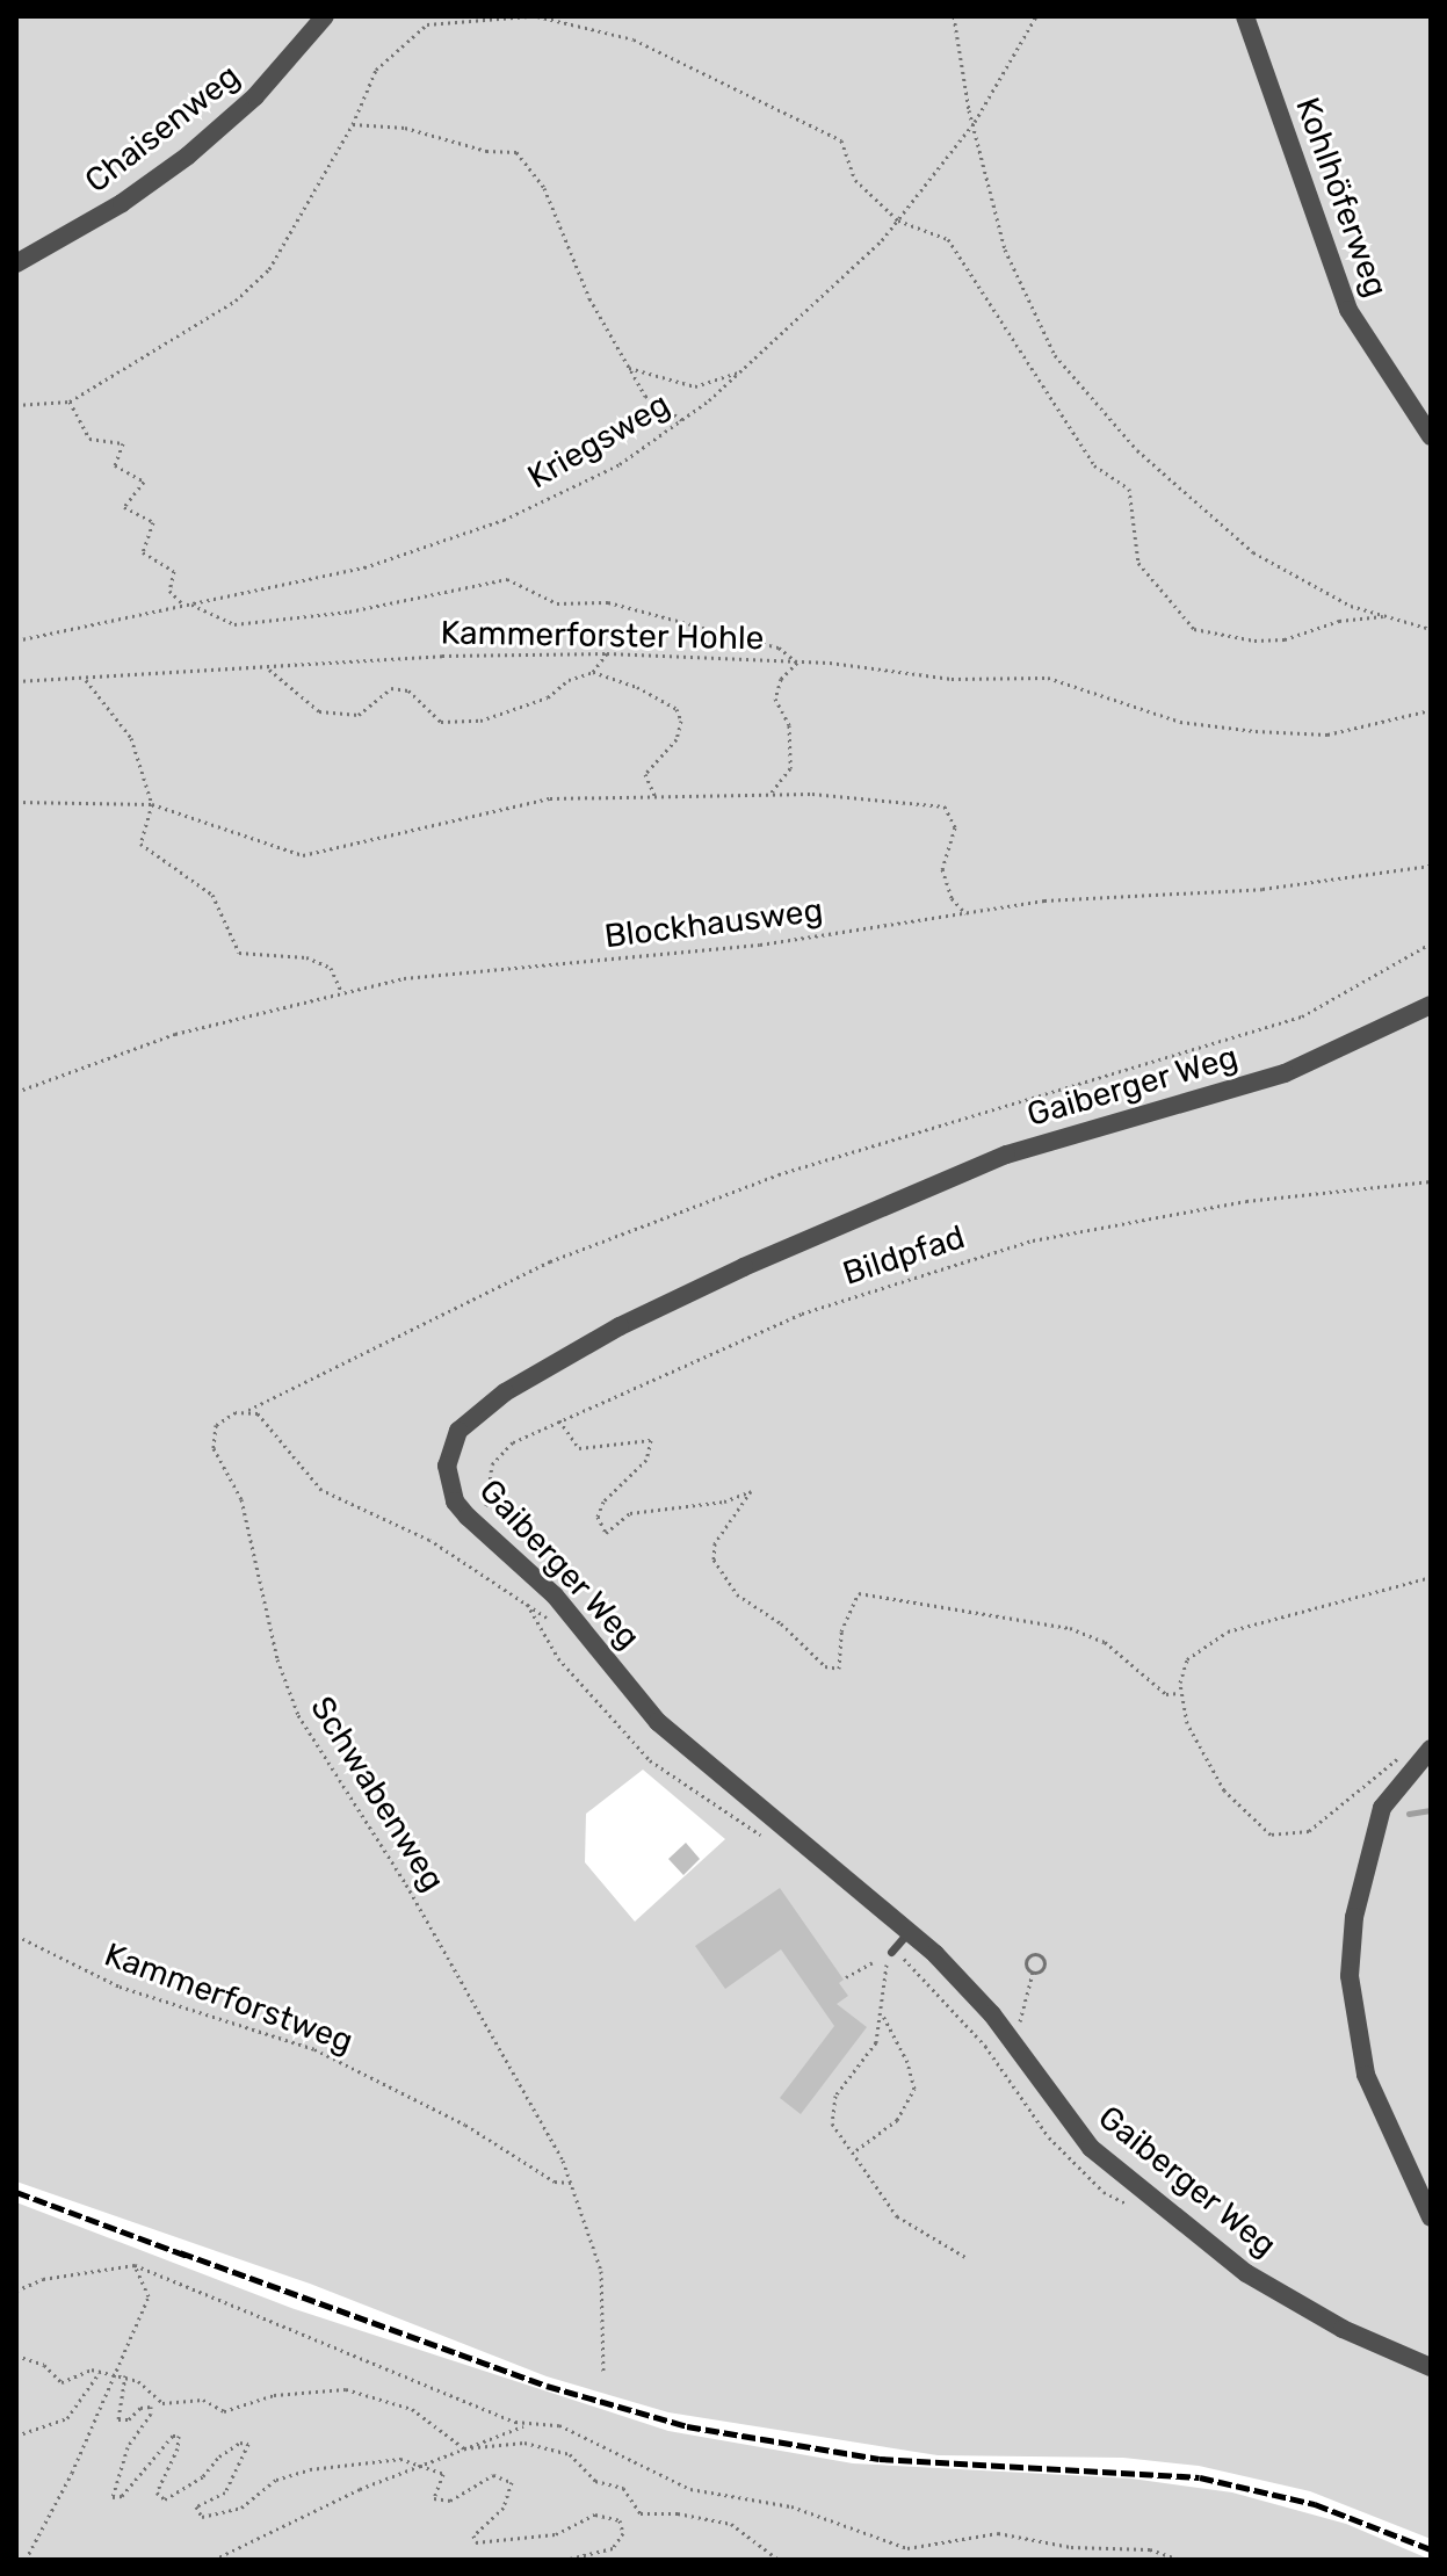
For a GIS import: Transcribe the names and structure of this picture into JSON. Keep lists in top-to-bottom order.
{
  "streets": {
    "street": ["Chaisenweg", "Kohlhöferweg", "Gaiberger Weg"],
    "path": [
      "Kriegsweg",
      "Kammerforster Hohle",
      "Blockhausweg",
      "Bildpfad",
      "Schwabenweg",
      "Kammerforstweg"
    ]
  },
  "crossings": [
    ["Gaiberger Weg", "Bildpfad"],
    ["Schwabenweg", "Kammerforstweg"]
  ]
}
